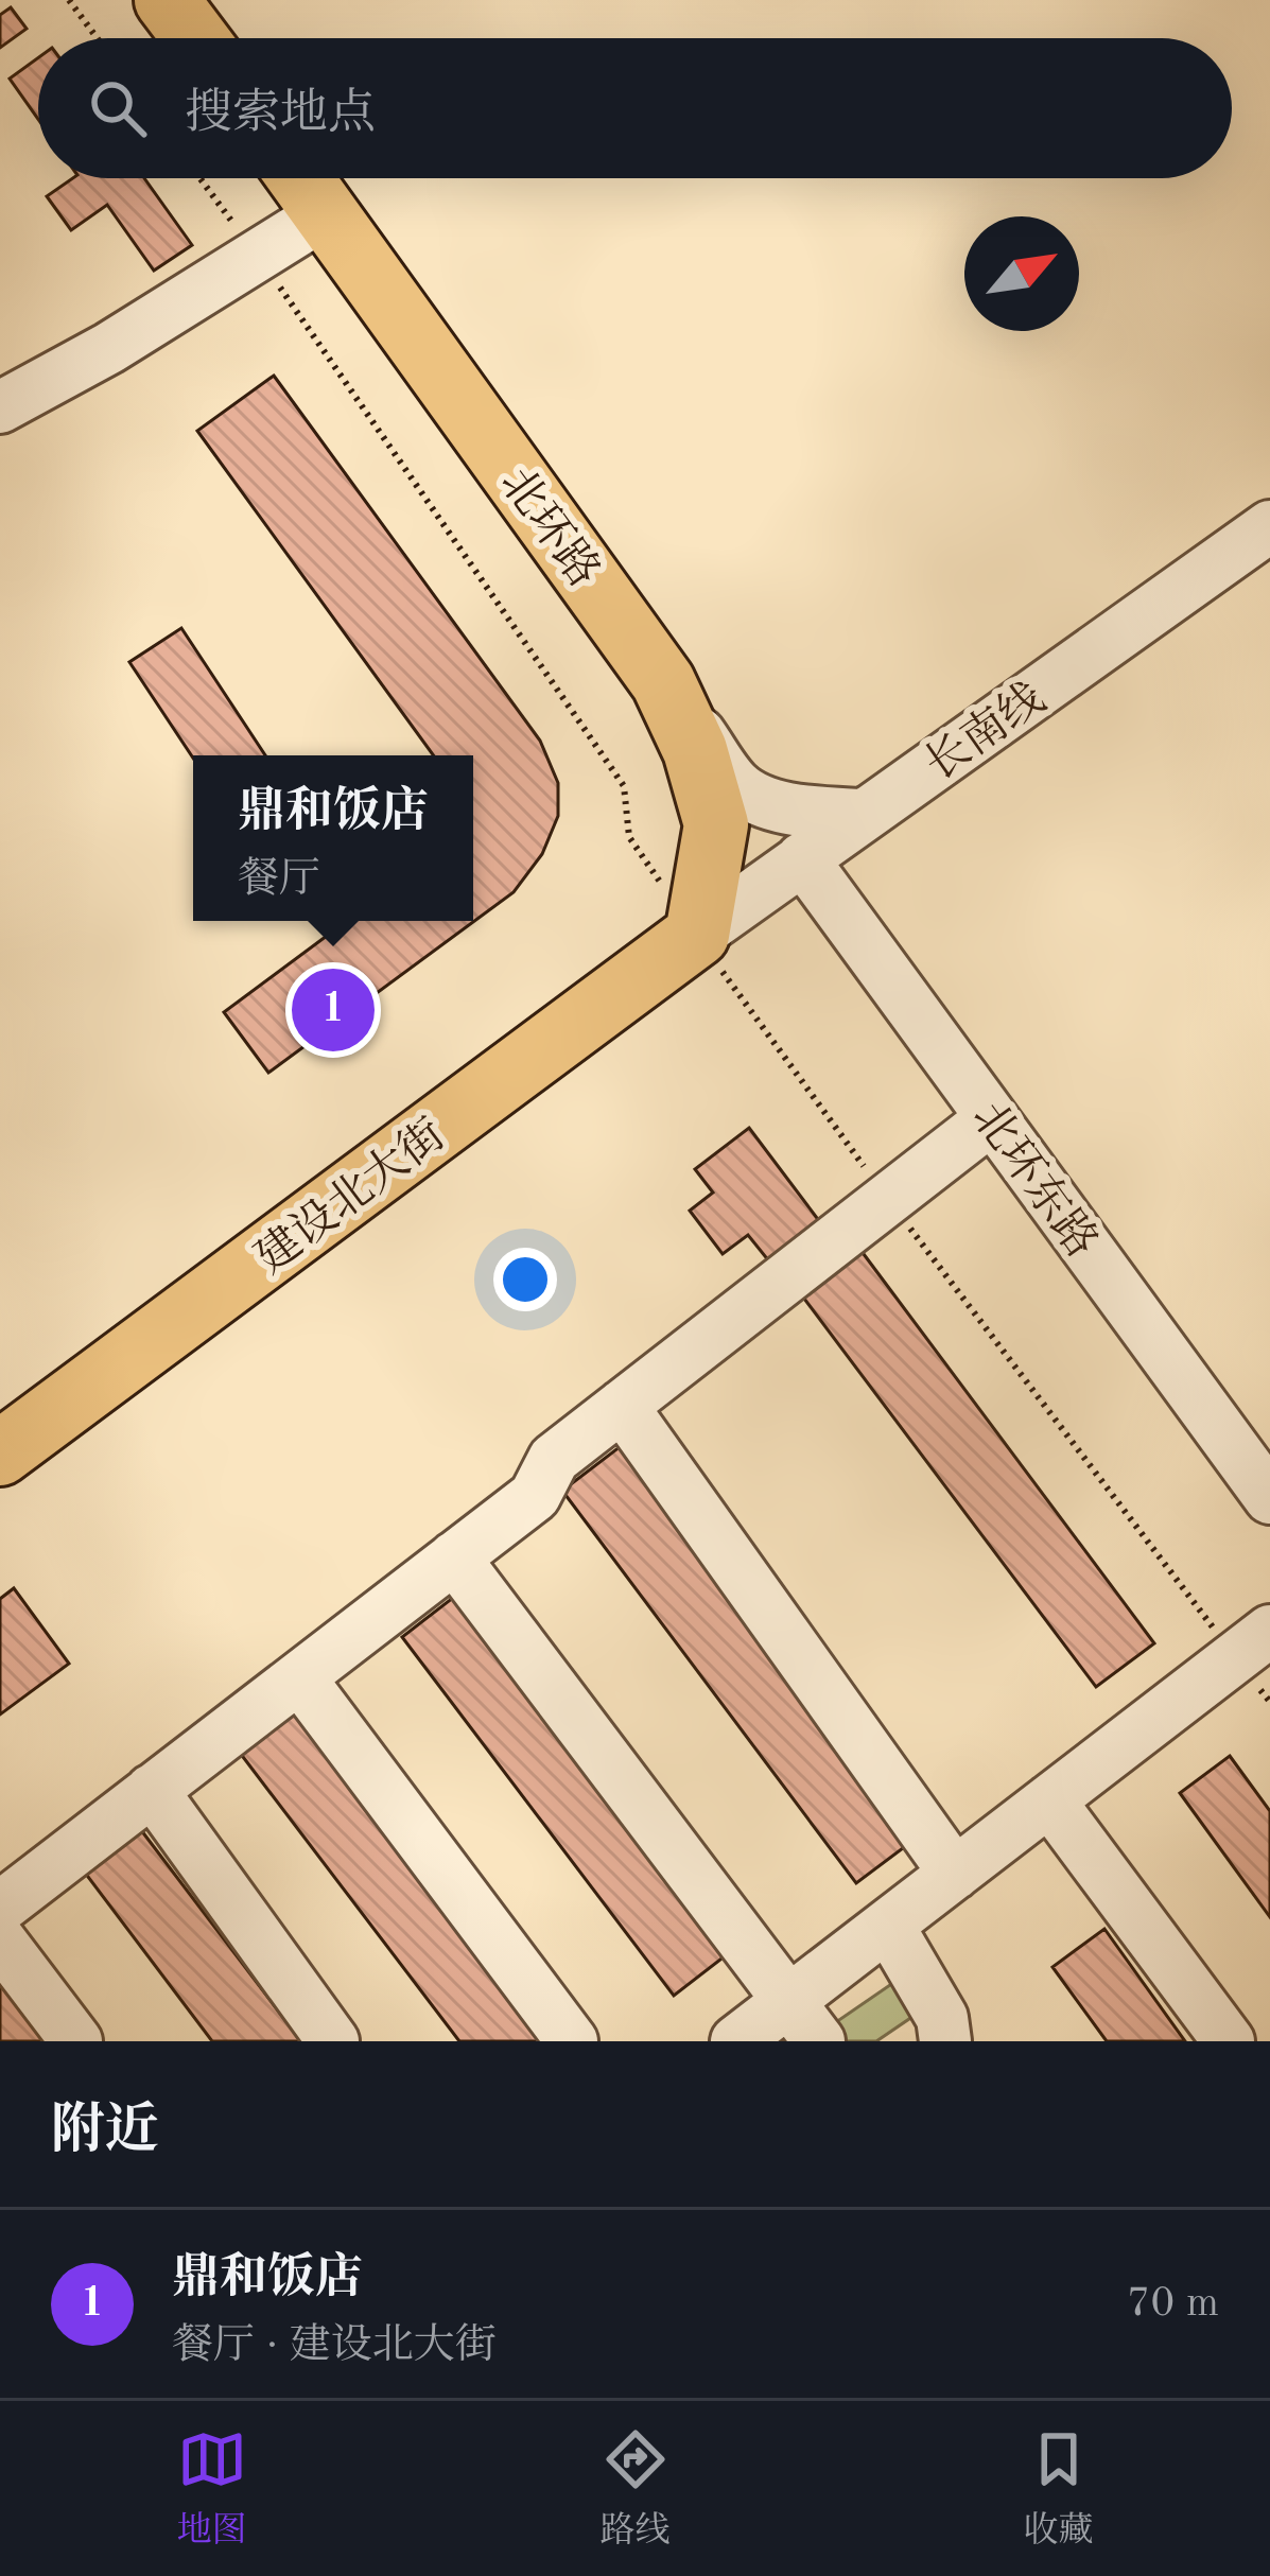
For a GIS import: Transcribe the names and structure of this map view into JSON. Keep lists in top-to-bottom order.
{
  "streets": {
    "main road": ["北环路", "建设北大街"],
    "street": ["长南线", "北环东路"]
  },
  "crossings": [
    ["北环路", "长南线"],
    ["北环路", "建设北大街"],
    ["长南线", "北环东路"],
    ["长南线", "建设北大街"]
  ],
  "north": "top right",
  "page": {
    "search": "搜索地点",
    "popup": ["鼎和饭店", "餐厅"],
    "pins": "1",
    "heading": "附近",
    "list": [
      {
        "mark": "1",
        "name": "鼎和饭店",
        "note": "餐厅 · 建设北大街",
        "value": "70 m"
      }
    ],
    "nav": ["地图", "路线", "收藏"]
  }
}
